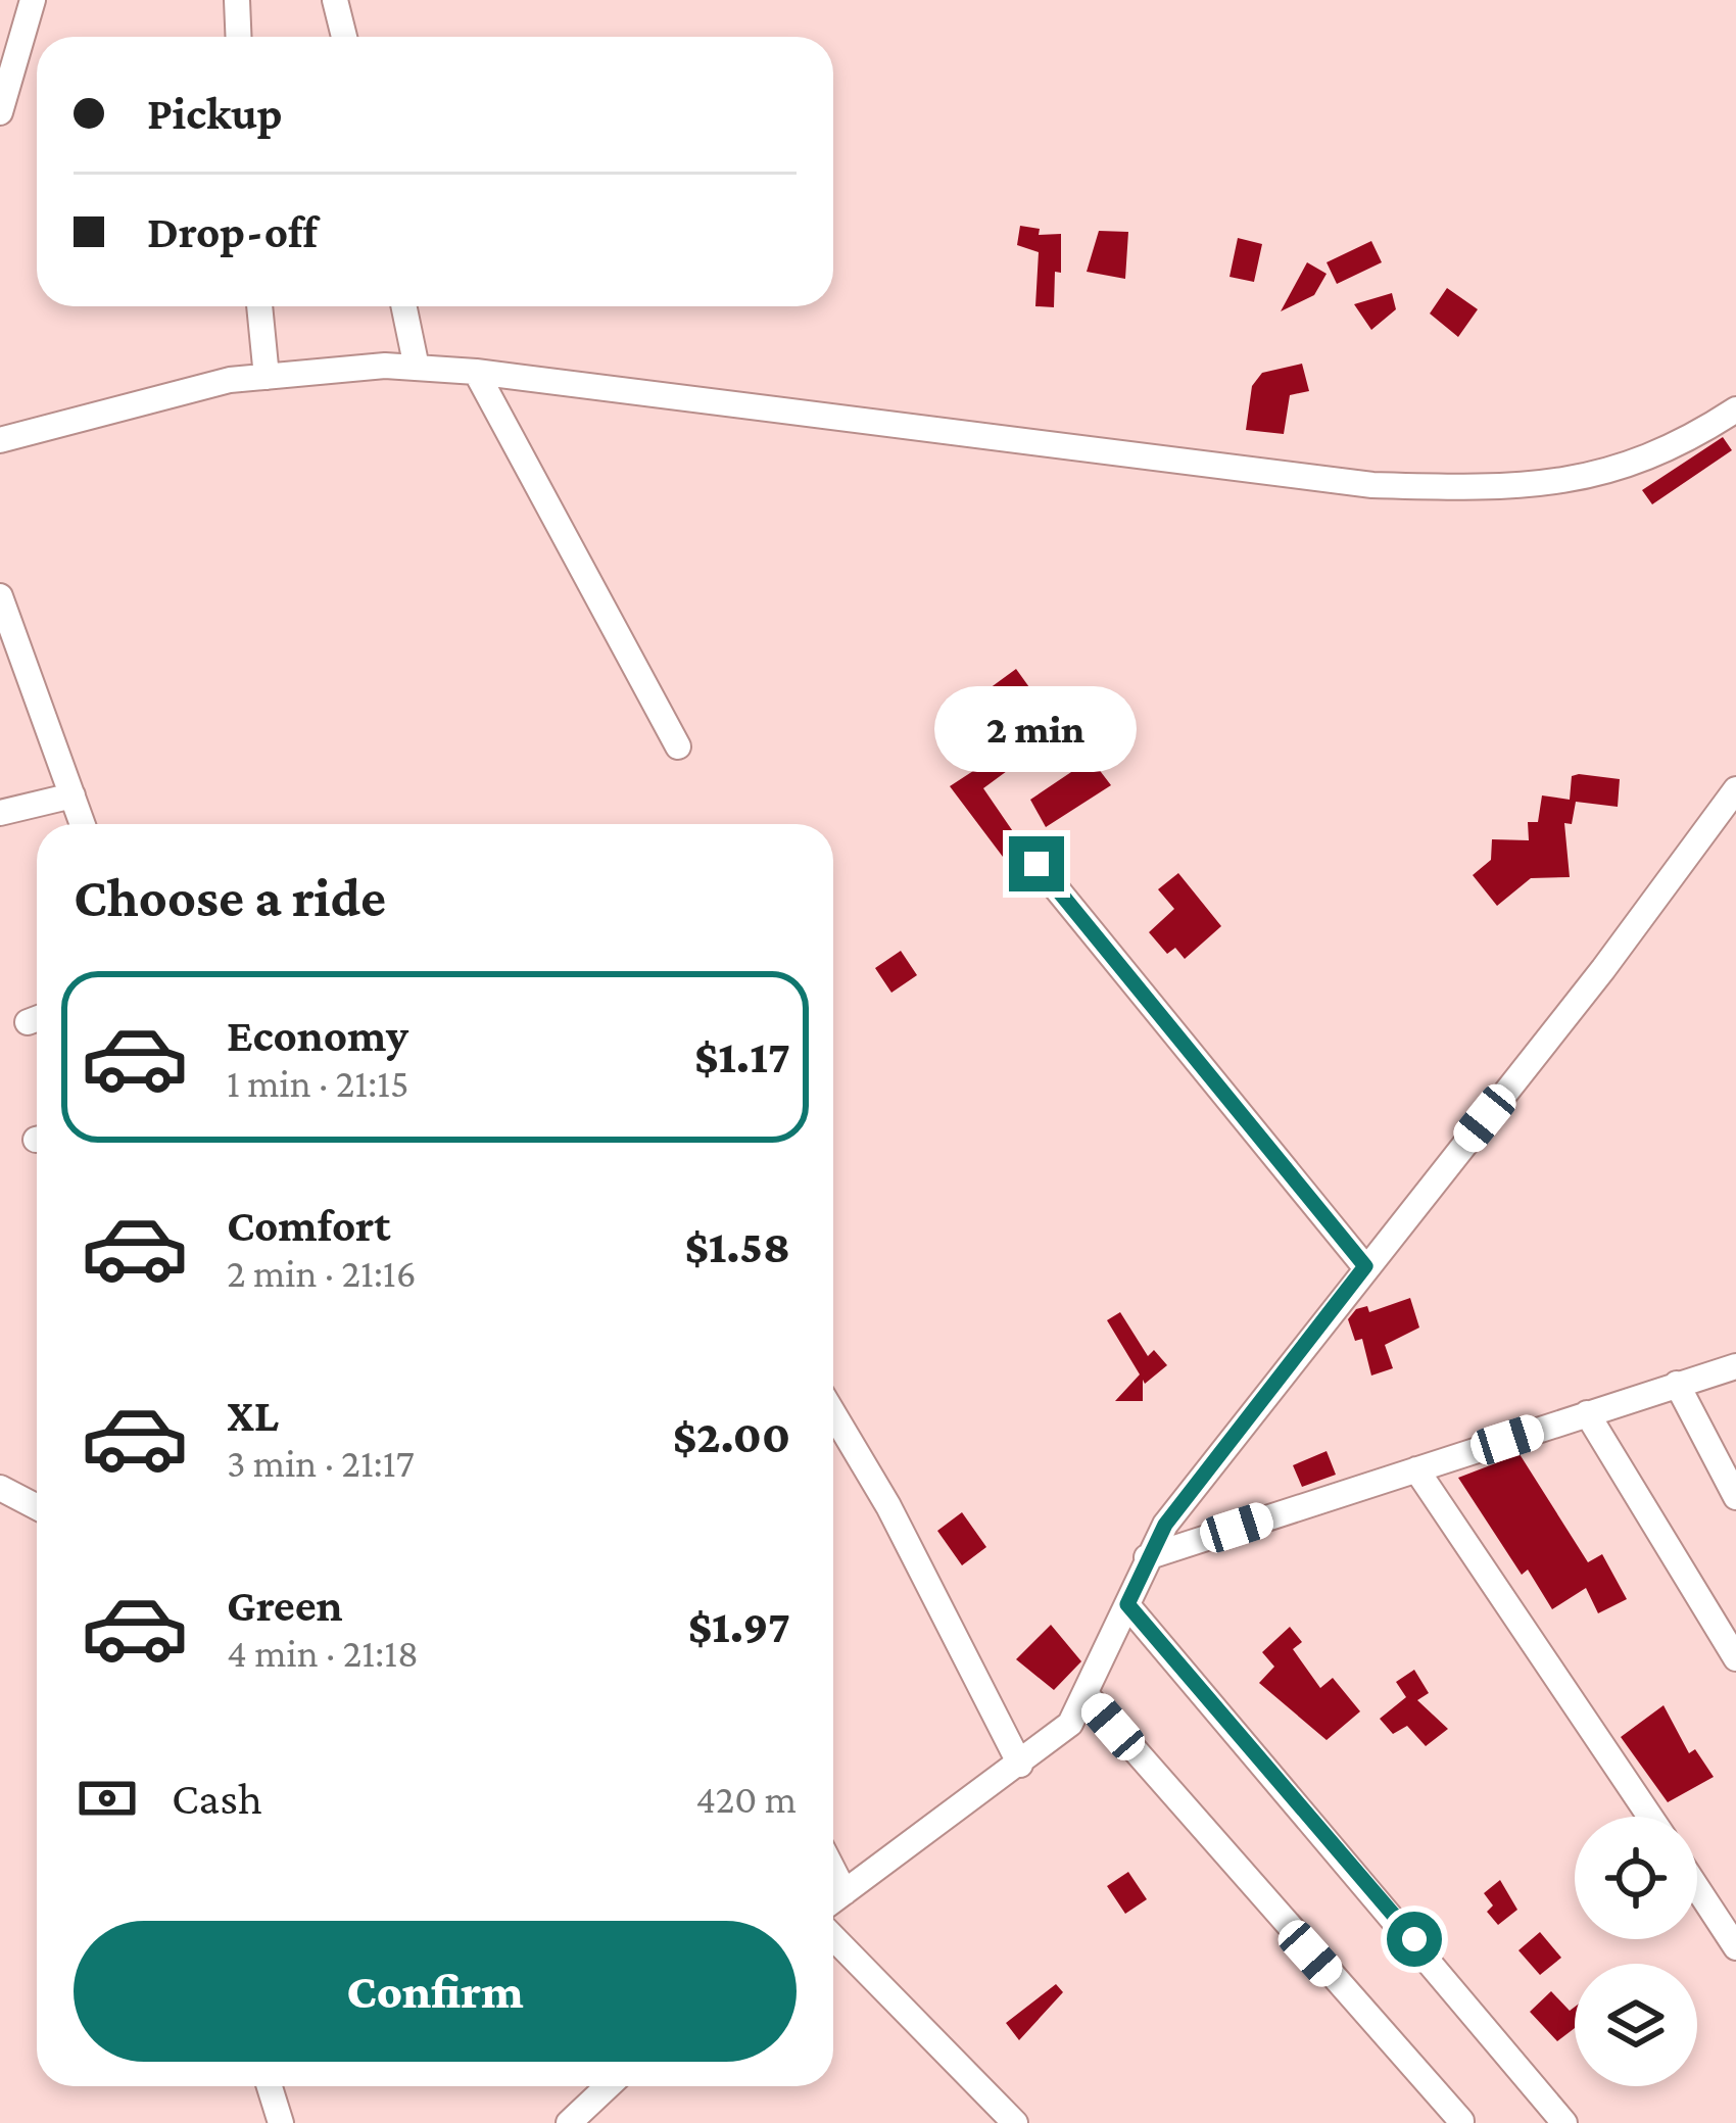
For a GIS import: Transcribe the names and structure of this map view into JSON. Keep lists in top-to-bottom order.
{
  "page": {
    "banner": ["Pickup", "Drop-off"],
    "bubble": "2 min",
    "heading": "Choose a ride",
    "list": [
      {
        "name": "Economy",
        "note": "1 min · 21:15",
        "value": "$1.17"
      },
      {
        "name": "Comfort",
        "note": "2 min · 21:16",
        "value": "$1.58"
      },
      {
        "name": "XL",
        "note": "3 min · 21:17",
        "value": "$2.00"
      },
      {
        "name": "Green",
        "note": "4 min · 21:18",
        "value": "$1.97"
      }
    ],
    "pay": ["Cash", "420 m"],
    "buttons": "Confirm"
  }
}
